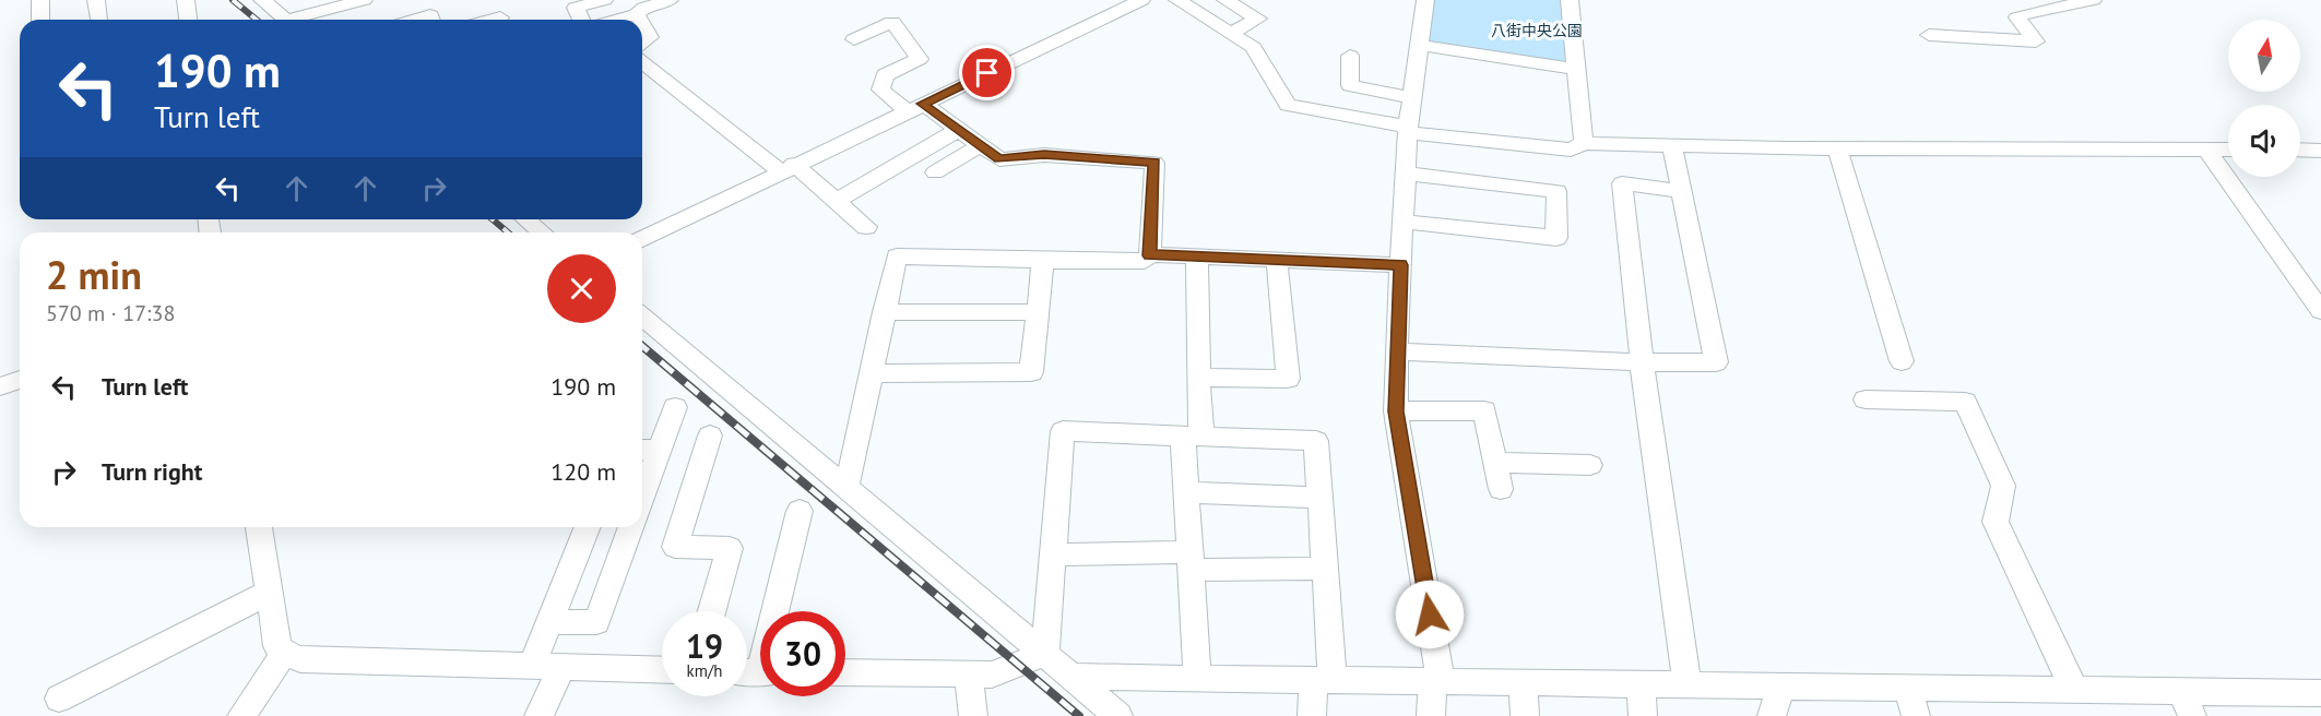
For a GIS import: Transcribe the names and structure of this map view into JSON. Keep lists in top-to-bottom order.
{
  "parks": ["八街中央公園"],
  "north": "top",
  "page": {
    "turn": ["190 m", "Turn left"],
    "heading": ["2 min", "570 m · 17:38"],
    "list": [
      {
        "name": "Turn left",
        "value": "190 m"
      },
      {
        "name": "Turn right",
        "value": "120 m"
      }
    ],
    "speed": "19 km/h",
    "limit": "30"
  }
}
